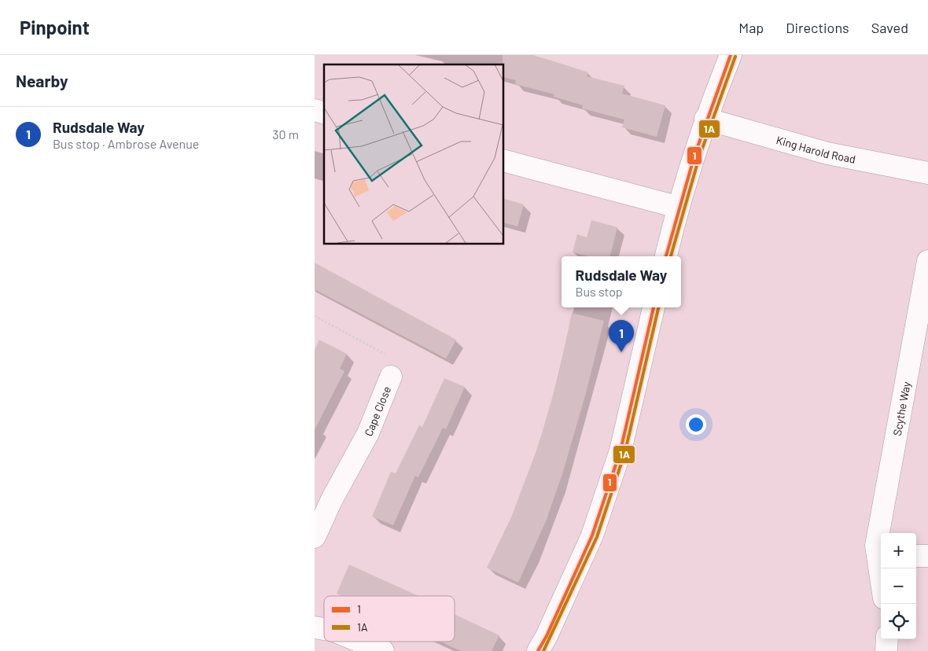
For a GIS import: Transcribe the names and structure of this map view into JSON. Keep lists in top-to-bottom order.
{
  "streets": {
    "street": ["King Harold Road", "Scythe Way", "Cape Close"]
  },
  "lines": ["transit line 1", "transit line 1A"],
  "legend": ["1", "1A"],
  "page": {
    "header": "Pinpoint",
    "nav": ["Map", "Directions", "Saved"],
    "heading": "Nearby",
    "list": [
      {
        "mark": "1",
        "name": "Rudsdale Way",
        "note": "Bus stop · Ambrose Avenue",
        "value": "30 m"
      }
    ],
    "popup": ["Rudsdale Way", "Bus stop"],
    "pins": "1",
    "map_buttons": ["+", "−"]
  }
}
